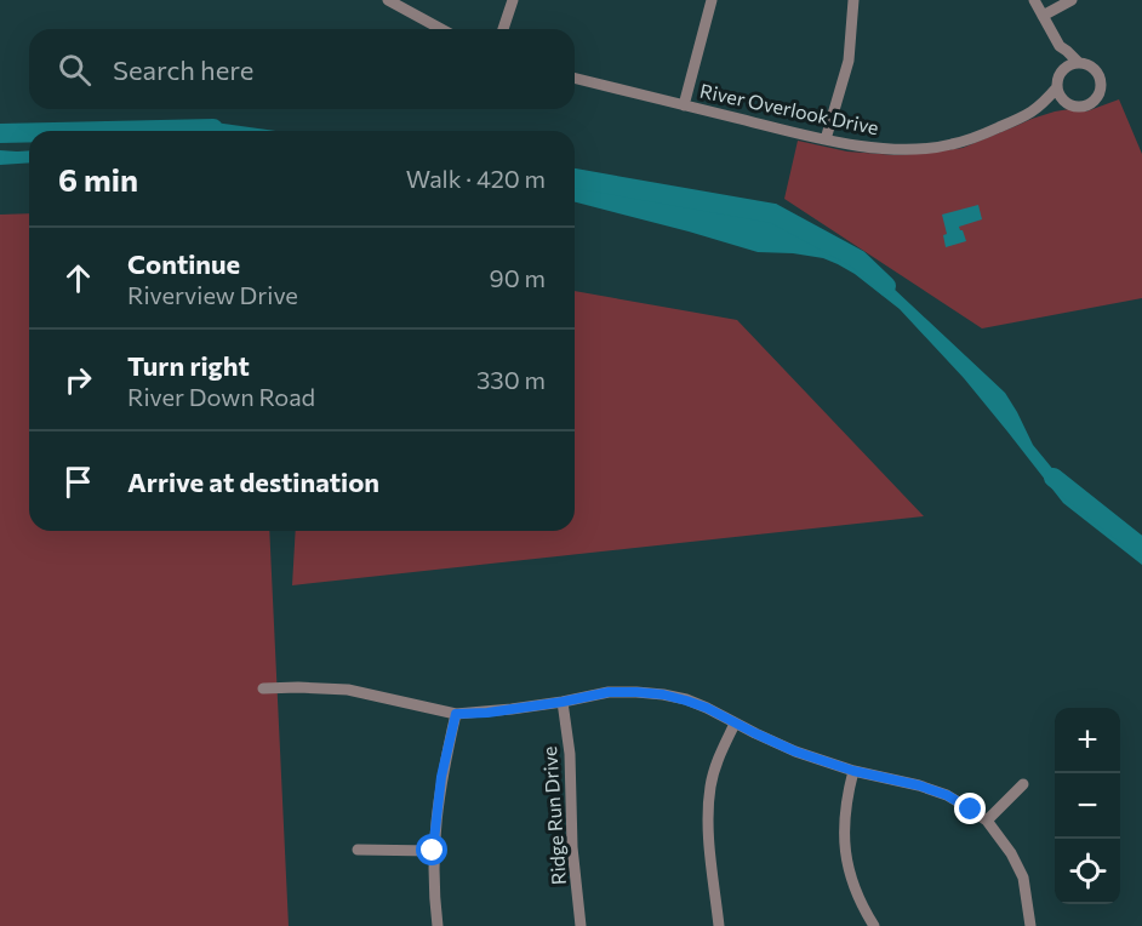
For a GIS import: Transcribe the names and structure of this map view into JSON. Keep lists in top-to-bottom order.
{
  "streets": {
    "street": ["River Overlook Drive", "Ridge Run Drive"]
  },
  "page": {
    "search": "Search here",
    "heading": ["6 min", "Walk · 420 m"],
    "list": [
      ["Continue", "Riverview Drive", "90 m"],
      ["Turn right", "River Down Road", "330 m"],
      "Arrive at destination"
    ],
    "map_buttons": ["+", "−"]
  }
}
